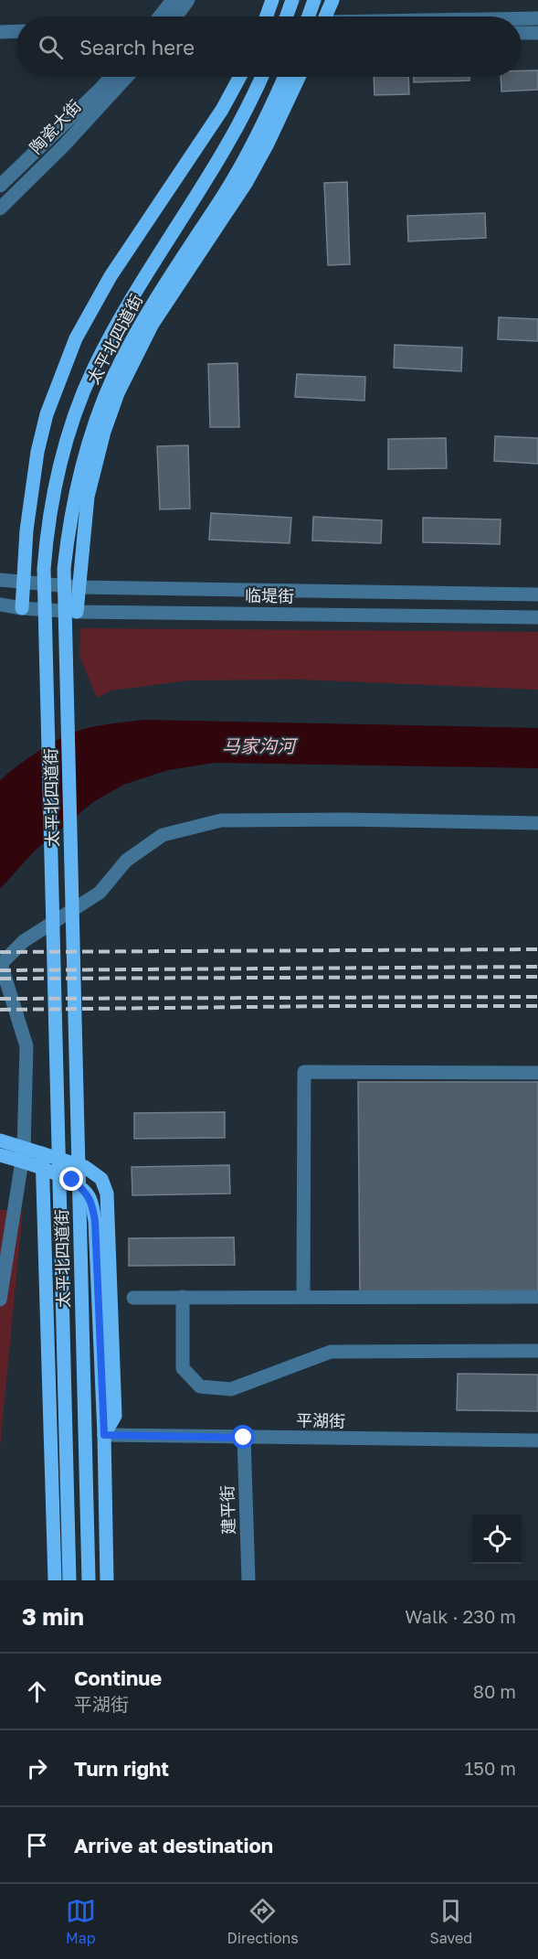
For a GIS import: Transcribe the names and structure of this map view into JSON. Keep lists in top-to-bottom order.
{
  "streets": {
    "main road": ["太平北四道街"],
    "street": [
      "陶瓷大街",
      "临堤街",
      "平湖街",
      "建平街"
    ]
  },
  "crossings": [
    ["太平北四道街", "临堤街"],
    ["平湖街", "建平街"]
  ],
  "water": ["马家沟河"],
  "page": {
    "search": "Search here",
    "heading": ["3 min", "Walk · 230 m"],
    "list": [
      ["Continue", "平湖街", "80 m"],
      ["Turn right", "150 m"],
      "Arrive at destination"
    ],
    "nav": ["Map", "Directions", "Saved"]
  }
}
